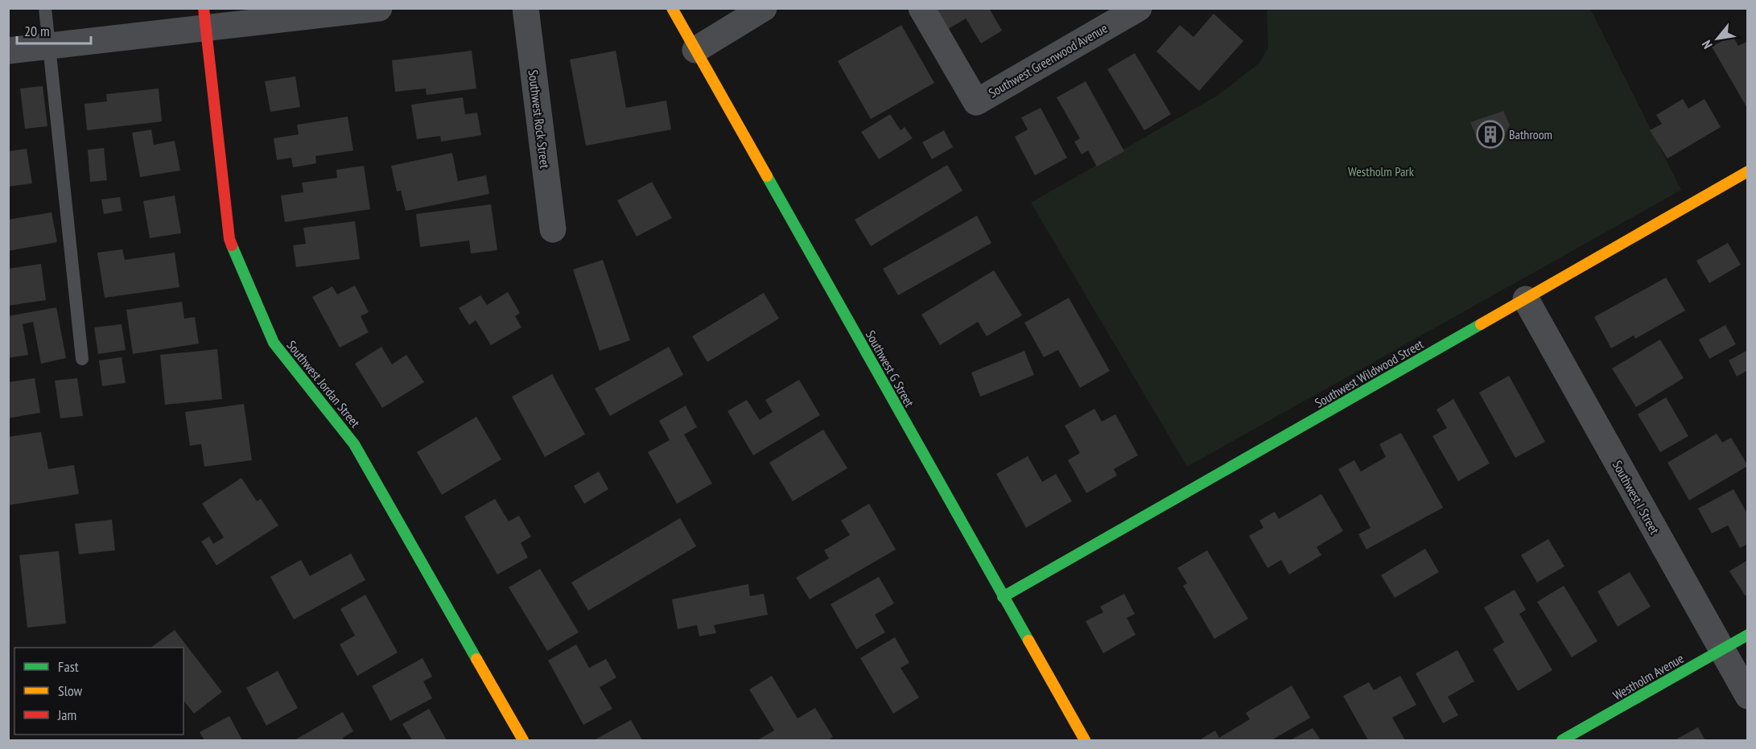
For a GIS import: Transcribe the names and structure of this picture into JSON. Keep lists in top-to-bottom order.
{
  "streets": {
    "street": [
      "Southwest Greenwood Avenue",
      "Southwest Rock Street",
      "Southwest G Street",
      "Southwest Wildwood Street",
      "Southwest Jordan Street",
      "Southwest I Street",
      "Westholm Avenue"
    ]
  },
  "crossings": [
    ["Southwest G Street", "Southwest Wildwood Street"],
    ["Southwest Wildwood Street", "Southwest I Street"],
    ["Southwest I Street", "Westholm Avenue"]
  ],
  "parks": ["Westholm Park"],
  "places": {
    "building": ["Bathroom"]
  },
  "legend": ["Fast", "Slow", "Jam"],
  "scale_bar": "20 m",
  "north": "bottom left"
}
